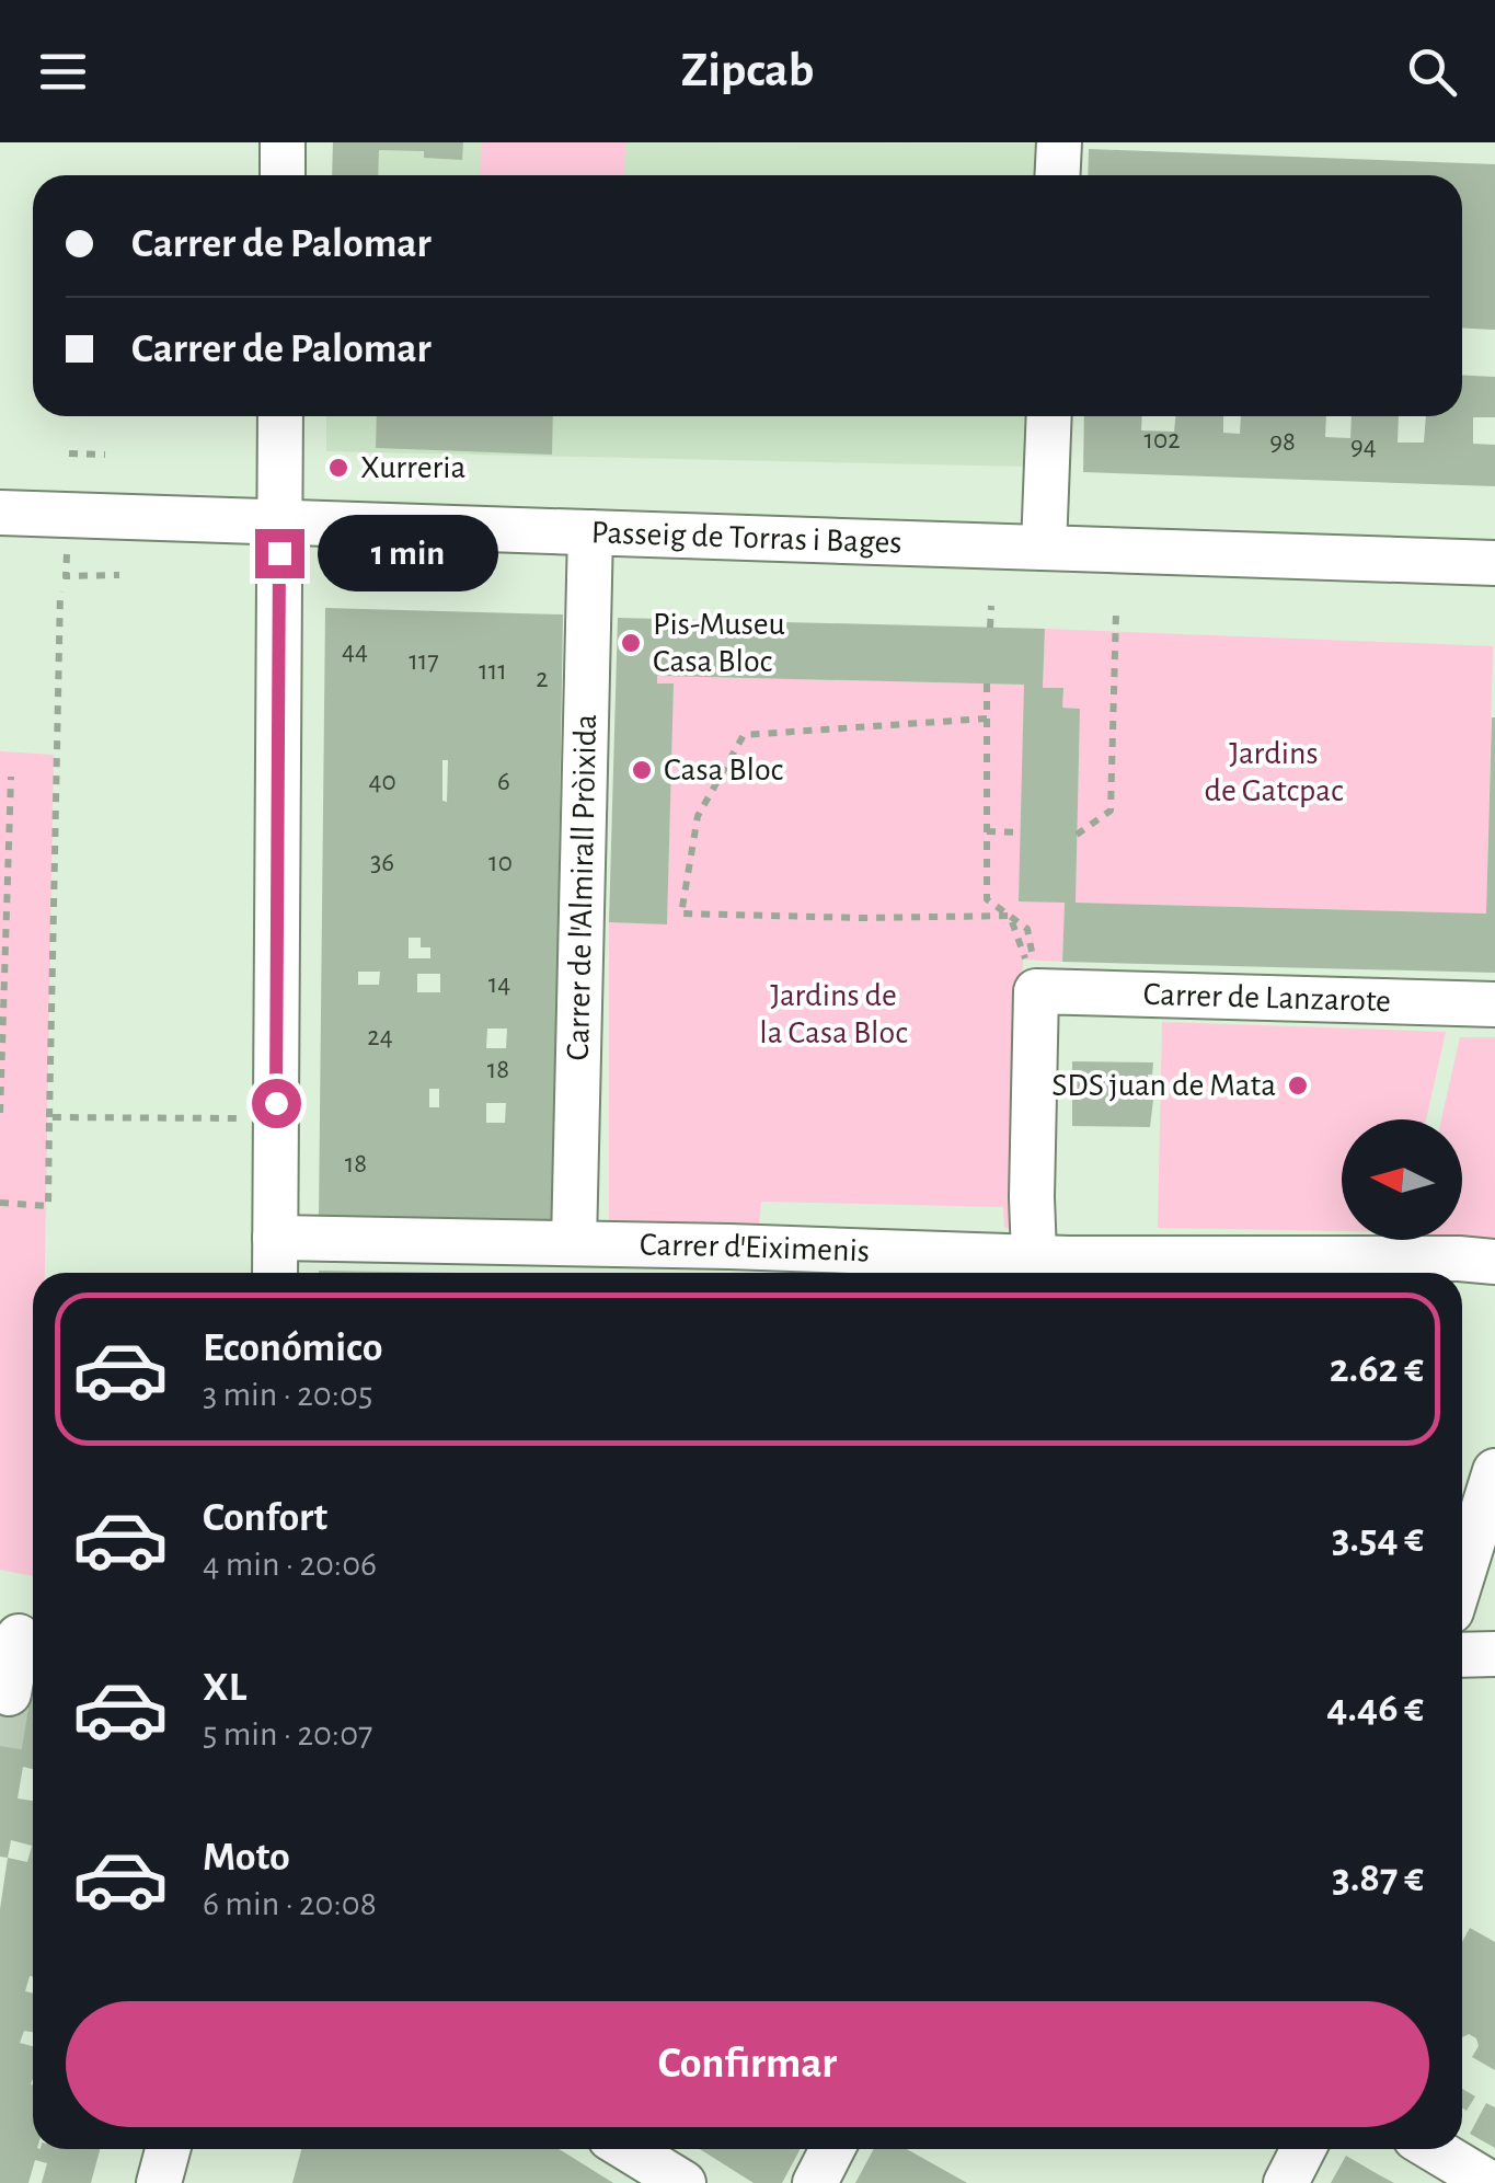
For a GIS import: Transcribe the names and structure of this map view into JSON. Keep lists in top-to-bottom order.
{
  "streets": {
    "street": [
      "Passeig de Torras i Bages",
      "Carrer de l'Almirall Pròixida",
      "Carrer de Lanzarote",
      "Carrer d'Eiximenis"
    ]
  },
  "crossings": [
    ["Passeig de Torras i Bages", "Carrer de l'Almirall Pròixida"],
    ["Carrer de l'Almirall Pròixida", "Carrer d'Eiximenis"]
  ],
  "parks": ["Jardins de Gatcpac", "Jardins de la Casa Bloc"],
  "places": [
    "Xurreria",
    "Pis-Museu Casa Bloc",
    "Casa Bloc",
    "SDS juan de Mata"
  ],
  "house_numbers": [
    "102",
    "98",
    "94",
    "44",
    "117",
    "111",
    "2",
    "40",
    "6",
    "36",
    "10",
    "14",
    "24",
    "18",
    "18"
  ],
  "north": "left",
  "page": {
    "header": "Zipcab",
    "banner": ["Carrer de Palomar", "Carrer de Palomar"],
    "bubble": "1 min",
    "list": [
      {
        "name": "Económico",
        "note": "3 min · 20:05",
        "value": "2.62 €"
      },
      {
        "name": "Confort",
        "note": "4 min · 20:06",
        "value": "3.54 €"
      },
      {
        "name": "XL",
        "note": "5 min · 20:07",
        "value": "4.46 €"
      },
      {
        "name": "Moto",
        "note": "6 min · 20:08",
        "value": "3.87 €"
      }
    ],
    "buttons": "Confirmar"
  }
}
